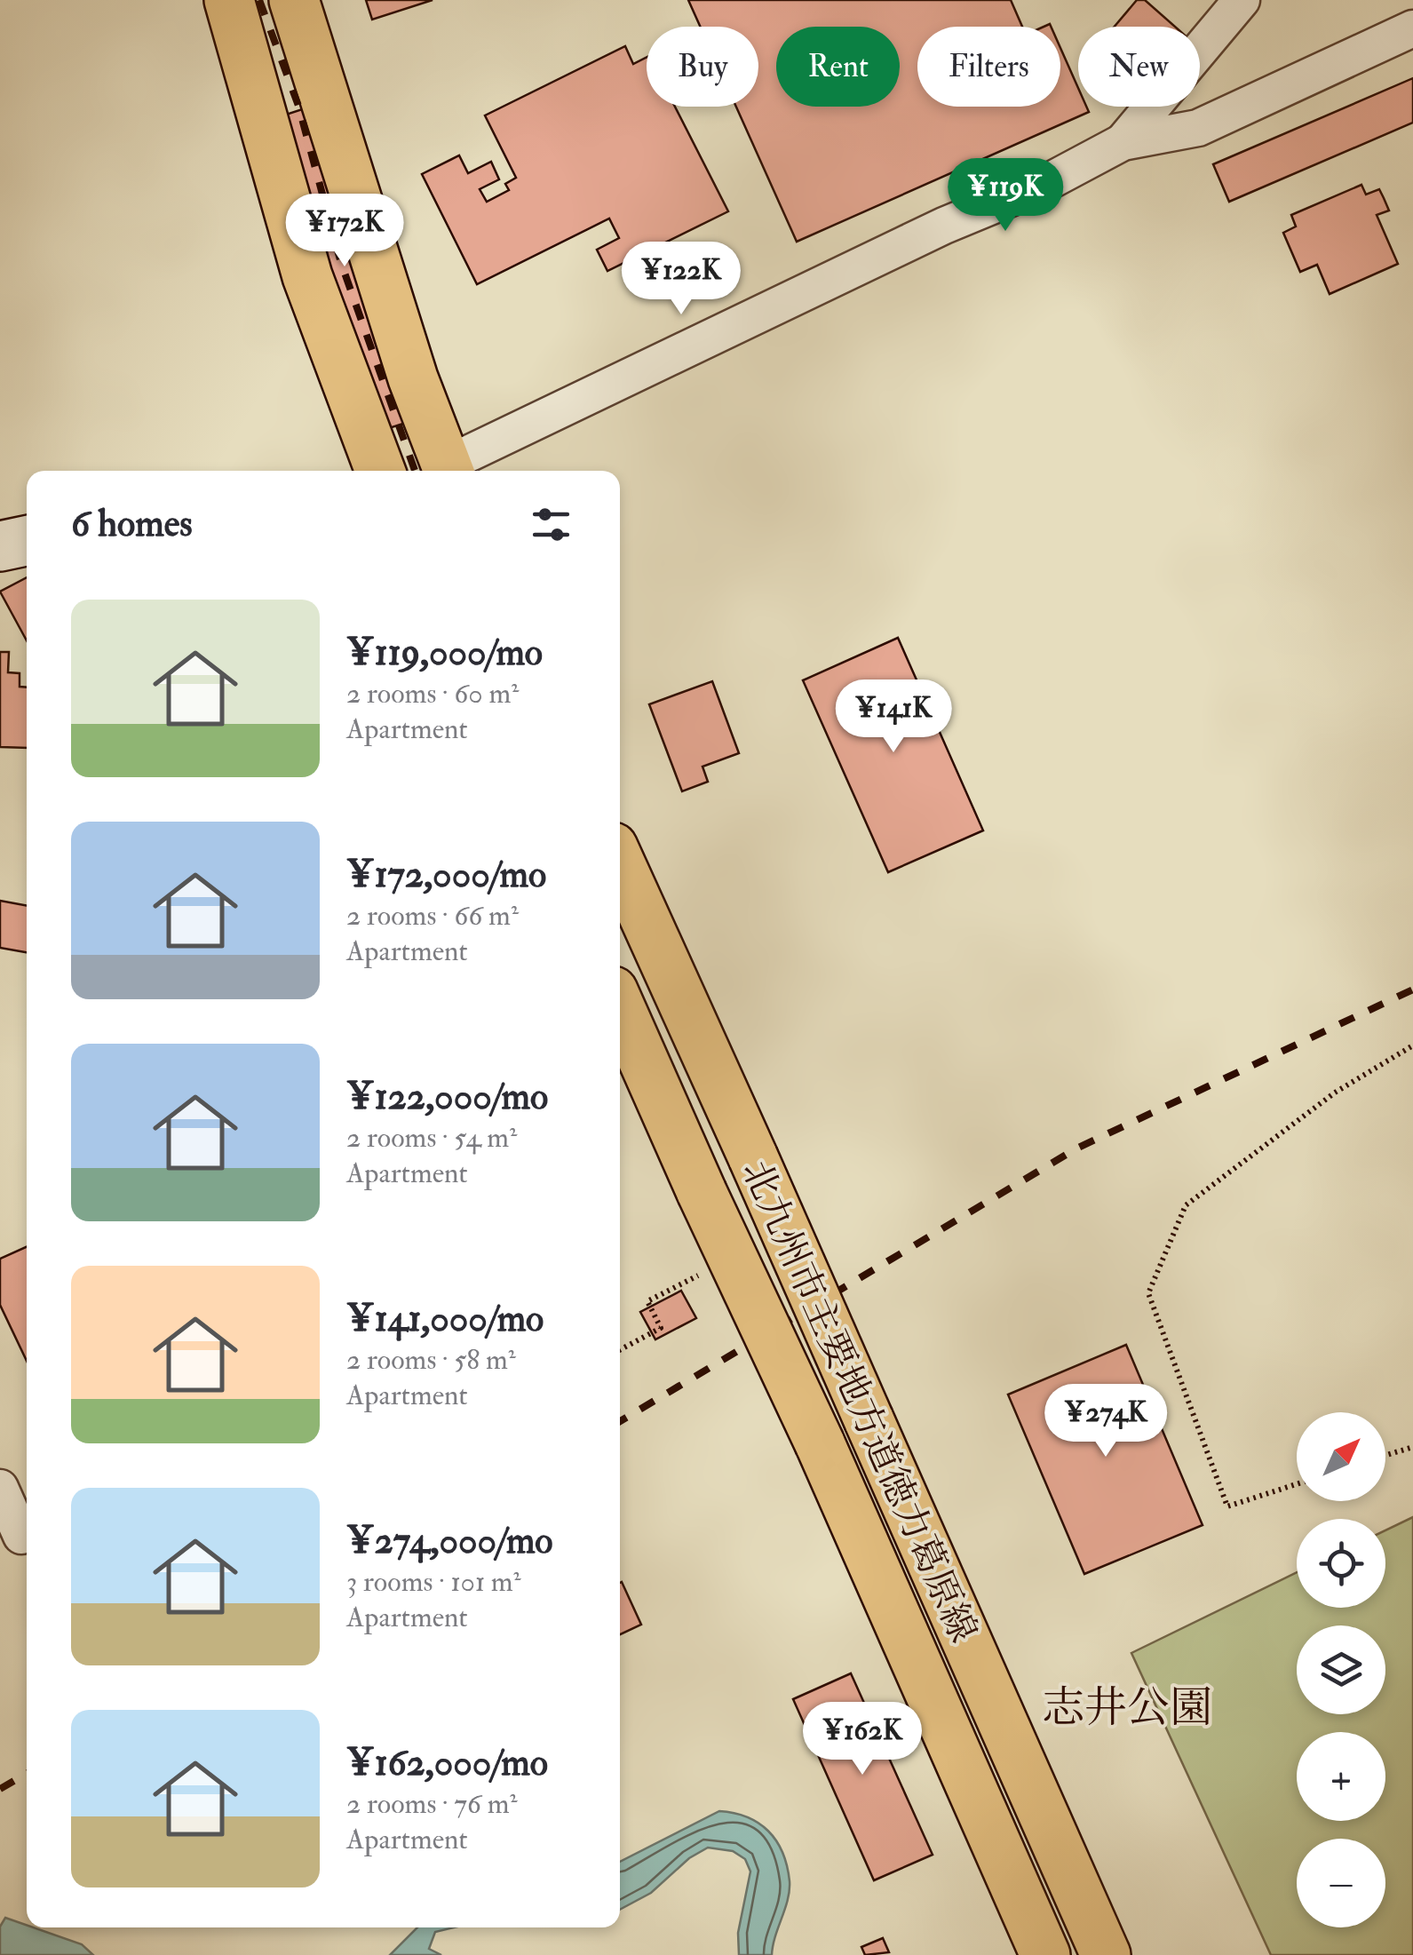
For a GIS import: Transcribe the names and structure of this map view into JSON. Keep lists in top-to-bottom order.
{
  "streets": {
    "main road": ["北九州市主要地方道徳力葛原線"]
  },
  "districts": ["志井公園"],
  "north": "top right",
  "page": {
    "chip": [
      "Buy",
      "Rent",
      "Filters",
      "New"
    ],
    "price": [
      "¥119K",
      "¥172K",
      "¥122K",
      "¥141K",
      "¥274K",
      "¥162K"
    ],
    "heading": "6 homes",
    "list": [
      {
        "name": "¥119,000/mo",
        "note": "2 rooms · 60 m² · Apartment"
      },
      {
        "name": "¥172,000/mo",
        "note": "2 rooms · 66 m² · Apartment"
      },
      {
        "name": "¥122,000/mo",
        "note": "2 rooms · 54 m² · Apartment"
      },
      {
        "name": "¥141,000/mo",
        "note": "2 rooms · 58 m² · Apartment"
      },
      {
        "name": "¥274,000/mo",
        "note": "3 rooms · 101 m² · Apartment"
      },
      {
        "name": "¥162,000/mo",
        "note": "2 rooms · 76 m² · Apartment"
      }
    ],
    "map_buttons": ["+", "−"]
  }
}
